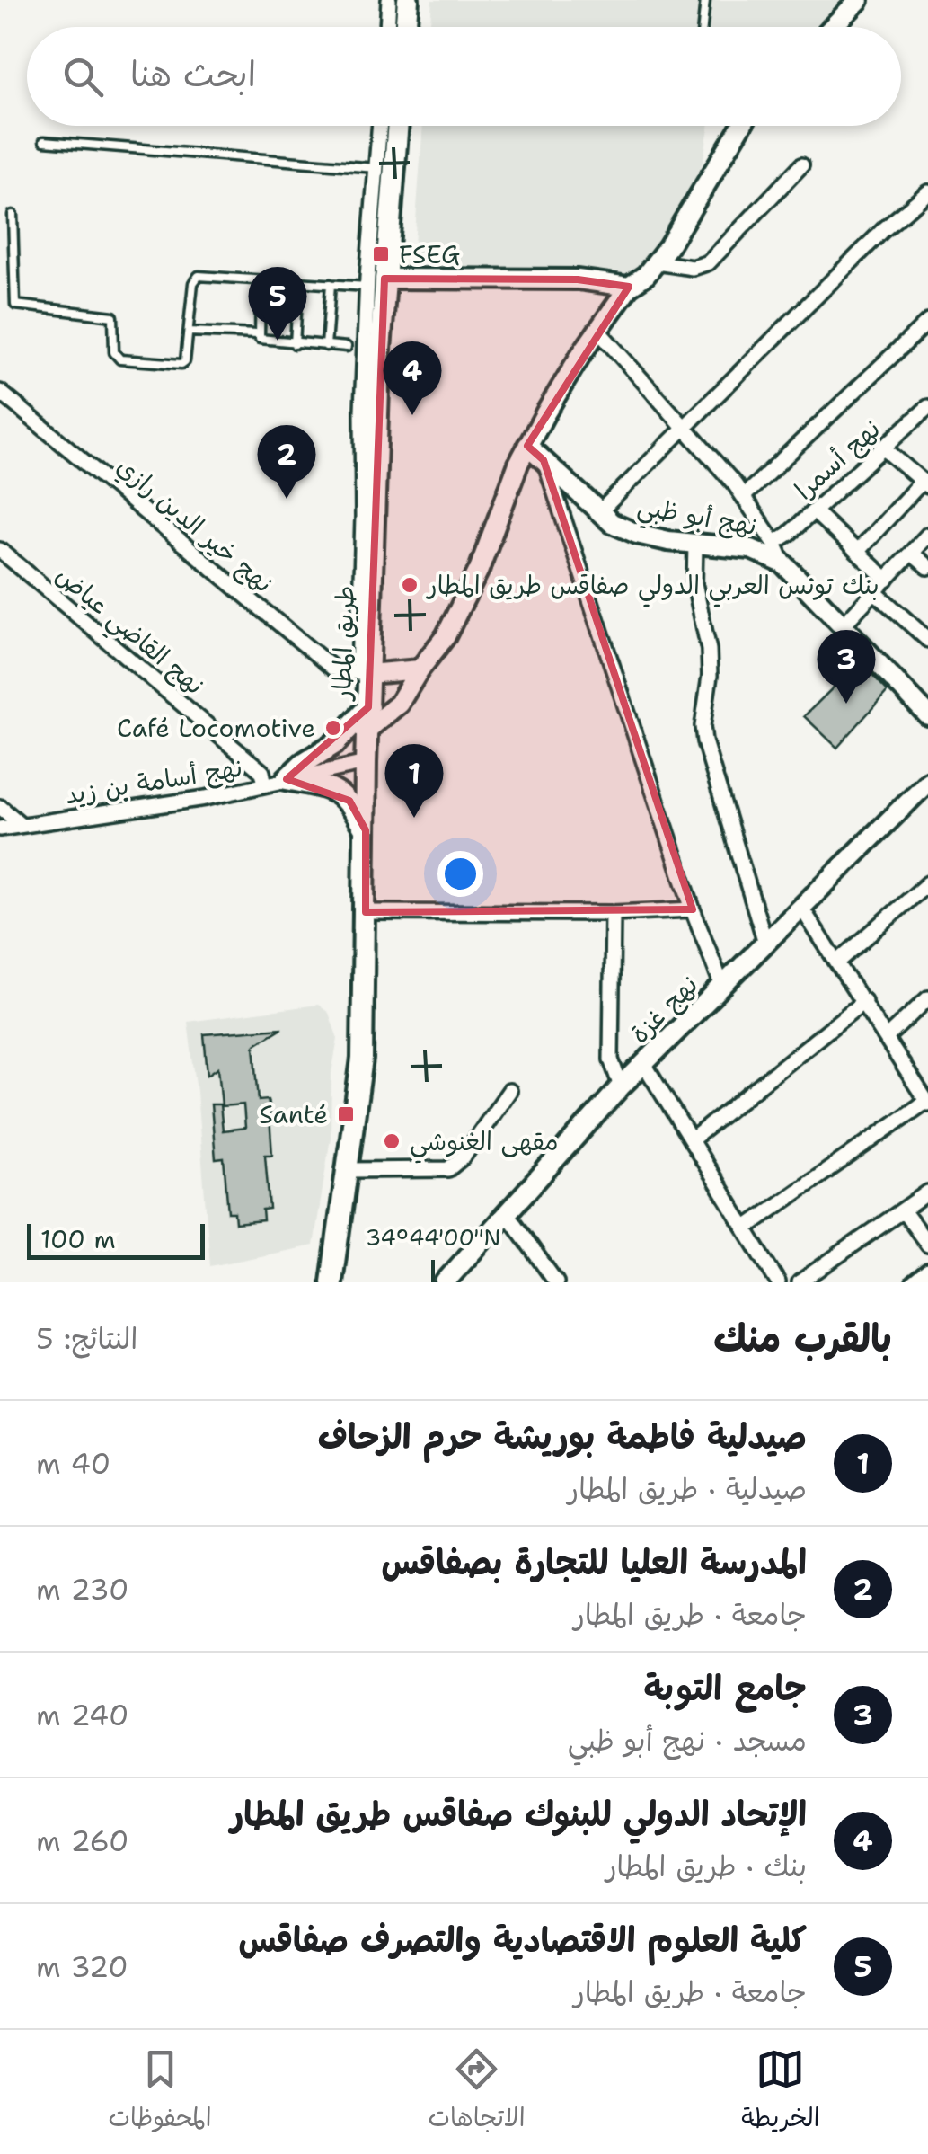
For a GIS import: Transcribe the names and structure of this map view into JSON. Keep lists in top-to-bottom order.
{
  "streets": {
    "main road": ["طريق المطار"],
    "street": [
      "نهج أسمرا",
      "نهج أبو ظبي",
      "نهج خير الدين رازي",
      "نهج القاضي عياض",
      "نهج أسامة بن زيد",
      "نهج غزة"
    ]
  },
  "crossings": [
    ["نهج خير الدين رازي", "طريق المطار"],
    ["نهج القاضي عياض", "نهج أسامة بن زيد"],
    ["طريق المطار", "نهج أسامة بن زيد"]
  ],
  "places": {
    "transit": ["FSEG", "Santé"],
    "other": ["بنك تونس العربي الدولي صفاقس طريق المطار", "Café Locomotive", "مقهى الغنوشي"]
  },
  "scale_bar": "100 m",
  "page": {
    "search": "ابحث هنا",
    "pins": [
      "5",
      "4",
      "2",
      "3",
      "1"
    ],
    "scale": "100 m",
    "heading": ["بالقرب منك", "النتائج: 5"],
    "list": [
      {
        "mark": "1",
        "name": "صيدلية فاطمة بوريشة حرم الزحاف",
        "note": "صيدلية · طريق المطار",
        "value": "40 m"
      },
      {
        "mark": "2",
        "name": "المدرسة العليا للتجارة بصفاقس",
        "note": "جامعة · طريق المطار",
        "value": "230 m"
      },
      {
        "mark": "3",
        "name": "جامع التوبة",
        "note": "مسجد · نهج أبو ظبي",
        "value": "240 m"
      },
      {
        "mark": "4",
        "name": "الإتحاد الدولي للبنوك صفاقس طريق المطار",
        "note": "بنك · طريق المطار",
        "value": "260 m"
      },
      {
        "mark": "5",
        "name": "كلية العلوم الاقتصادية والتصرف صفاقس",
        "note": "جامعة · طريق المطار",
        "value": "320 m"
      }
    ],
    "nav": ["الخريطة", "الاتجاهات", "المحفوظات"]
  },
  "coordinates": ["34°44'00\"N"]
}
